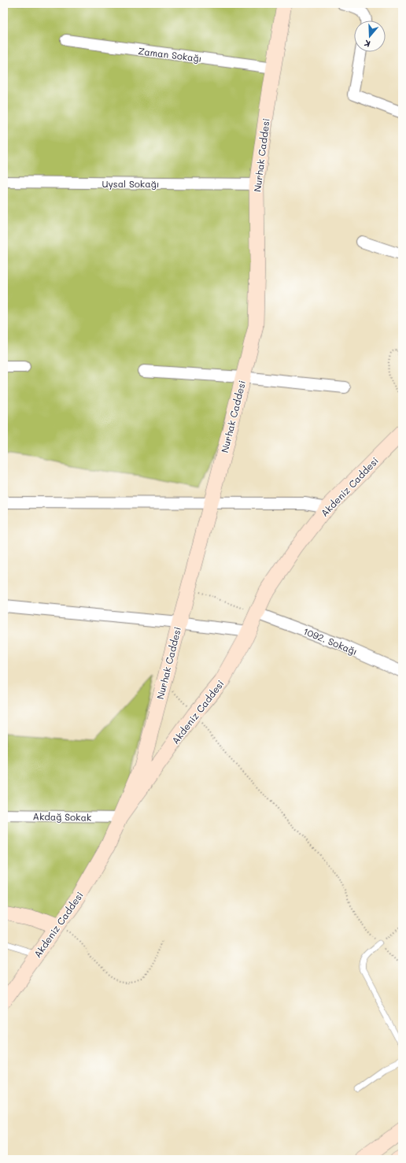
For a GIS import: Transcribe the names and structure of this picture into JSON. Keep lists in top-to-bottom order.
{
  "streets": {
    "street": [
      "Zaman Sokağı",
      "Nurhak Caddesi",
      "Uysal Sokağı",
      "Akdeniz Caddesi",
      "1092. Sokağı",
      "Akdağ Sokak"
    ]
  },
  "crossings": [
    ["Zaman Sokağı", "Nurhak Caddesi"],
    ["Nurhak Caddesi", "Uysal Sokağı"],
    ["Nurhak Caddesi", "Akdeniz Caddesi"],
    ["Nurhak Caddesi", "Akdağ Sokak"],
    ["Akdeniz Caddesi", "1092. Sokağı"],
    ["Akdeniz Caddesi", "Akdağ Sokak"]
  ],
  "north": "bottom"
}
